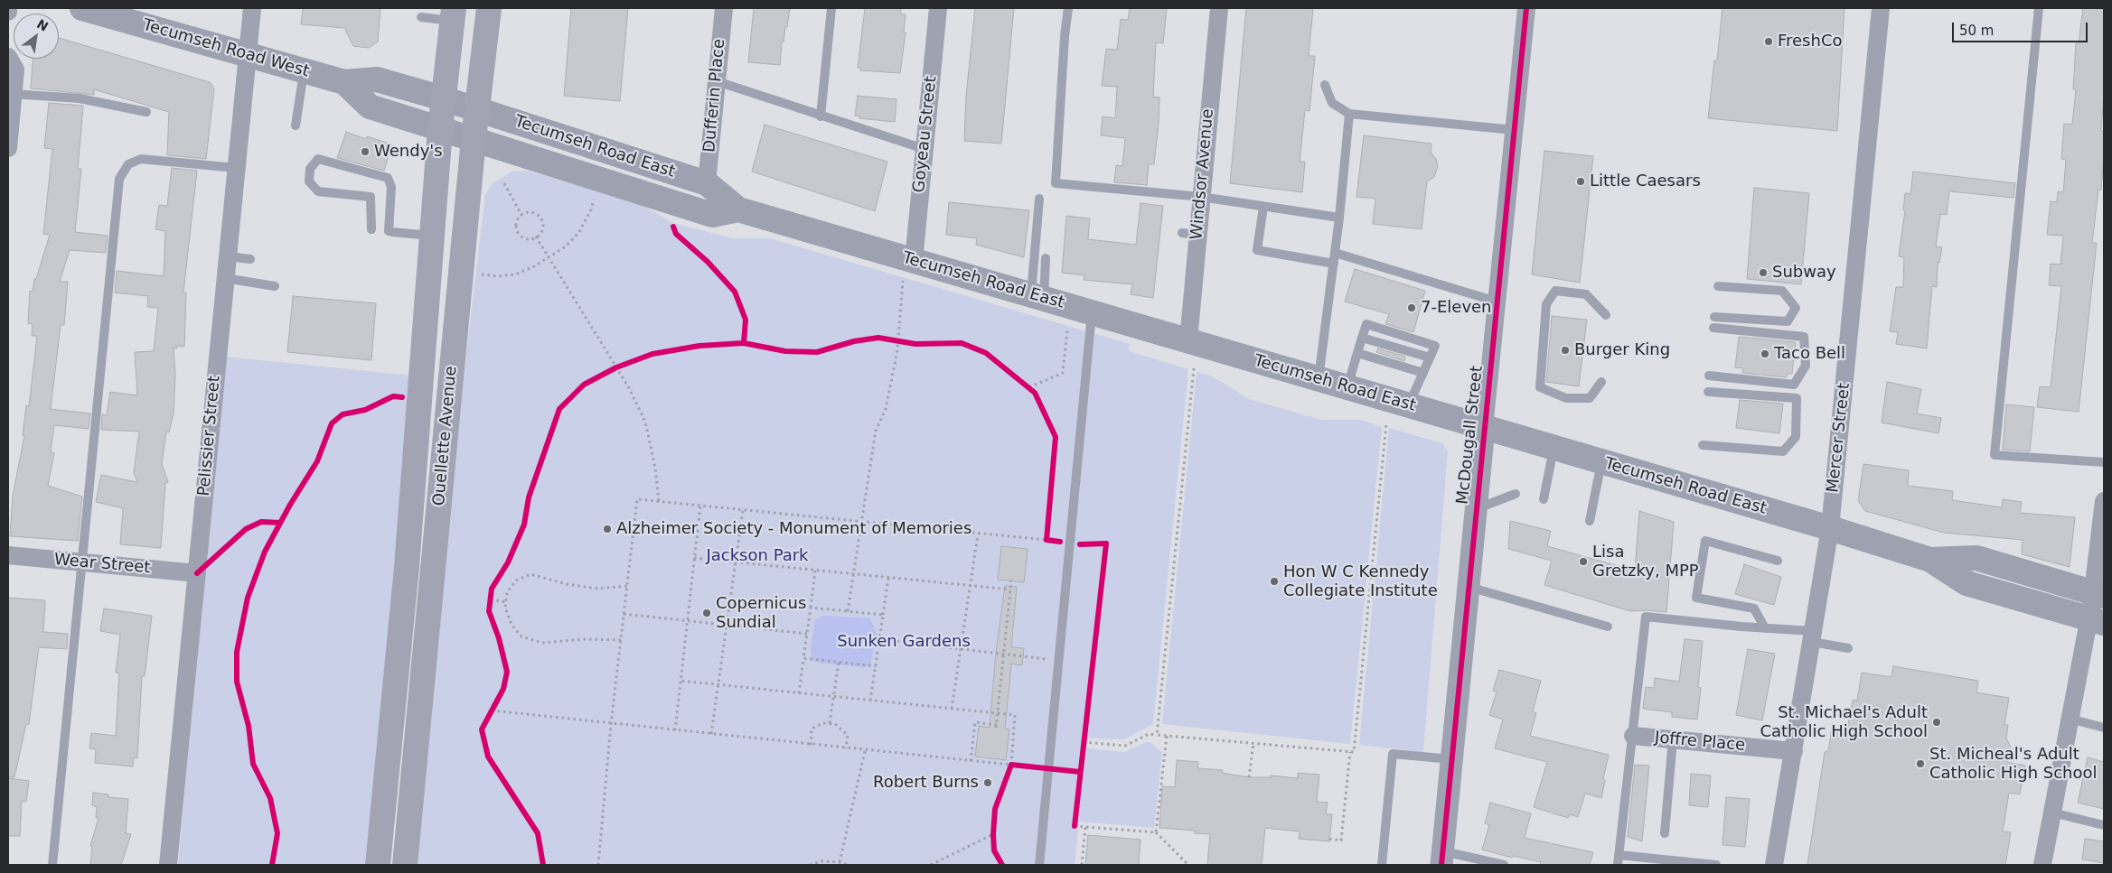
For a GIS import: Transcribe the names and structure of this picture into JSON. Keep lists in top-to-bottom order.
{
  "streets": {
    "main road": ["Tecumseh Road West", "Tecumseh Road East", "Ouellette Avenue"],
    "street": [
      "Dufferin Place",
      "Goyeau Street",
      "Windsor Avenue",
      "McDougall Street",
      "Pelissier Street",
      "Mercer Street",
      "Wear Street",
      "Joffre Place"
    ]
  },
  "crossings": [
    ["Tecumseh Road West", "Tecumseh Road East"],
    ["Tecumseh Road West", "Pelissier Street"],
    ["Tecumseh Road West", "Ouellette Avenue"],
    ["Dufferin Place", "Tecumseh Road East"],
    ["Goyeau Street", "Tecumseh Road East"],
    ["Tecumseh Road East", "Windsor Avenue"],
    ["Tecumseh Road East", "McDougall Street"],
    ["Tecumseh Road East", "Ouellette Avenue"],
    ["Tecumseh Road East", "Mercer Street"],
    ["Pelissier Street", "Wear Street"],
    ["Mercer Street", "Joffre Place"]
  ],
  "parks": ["Jackson Park", "Sunken Gardens"],
  "places": [
    "FreshCo",
    "Wendy's",
    "Little Caesars",
    "Subway",
    "7-Eleven",
    "Burger King",
    "Taco Bell",
    "Alzheimer Society - Monument of Memories",
    "Lisa Gretzky, MPP",
    "Hon W C Kennedy Collegiate Institute",
    "Copernicus Sundial",
    "St. Michael's Adult Catholic High School",
    "St. Micheal's Adult Catholic High School",
    "Robert Burns"
  ],
  "scale_bar": "50 m",
  "north": "top right"
}
